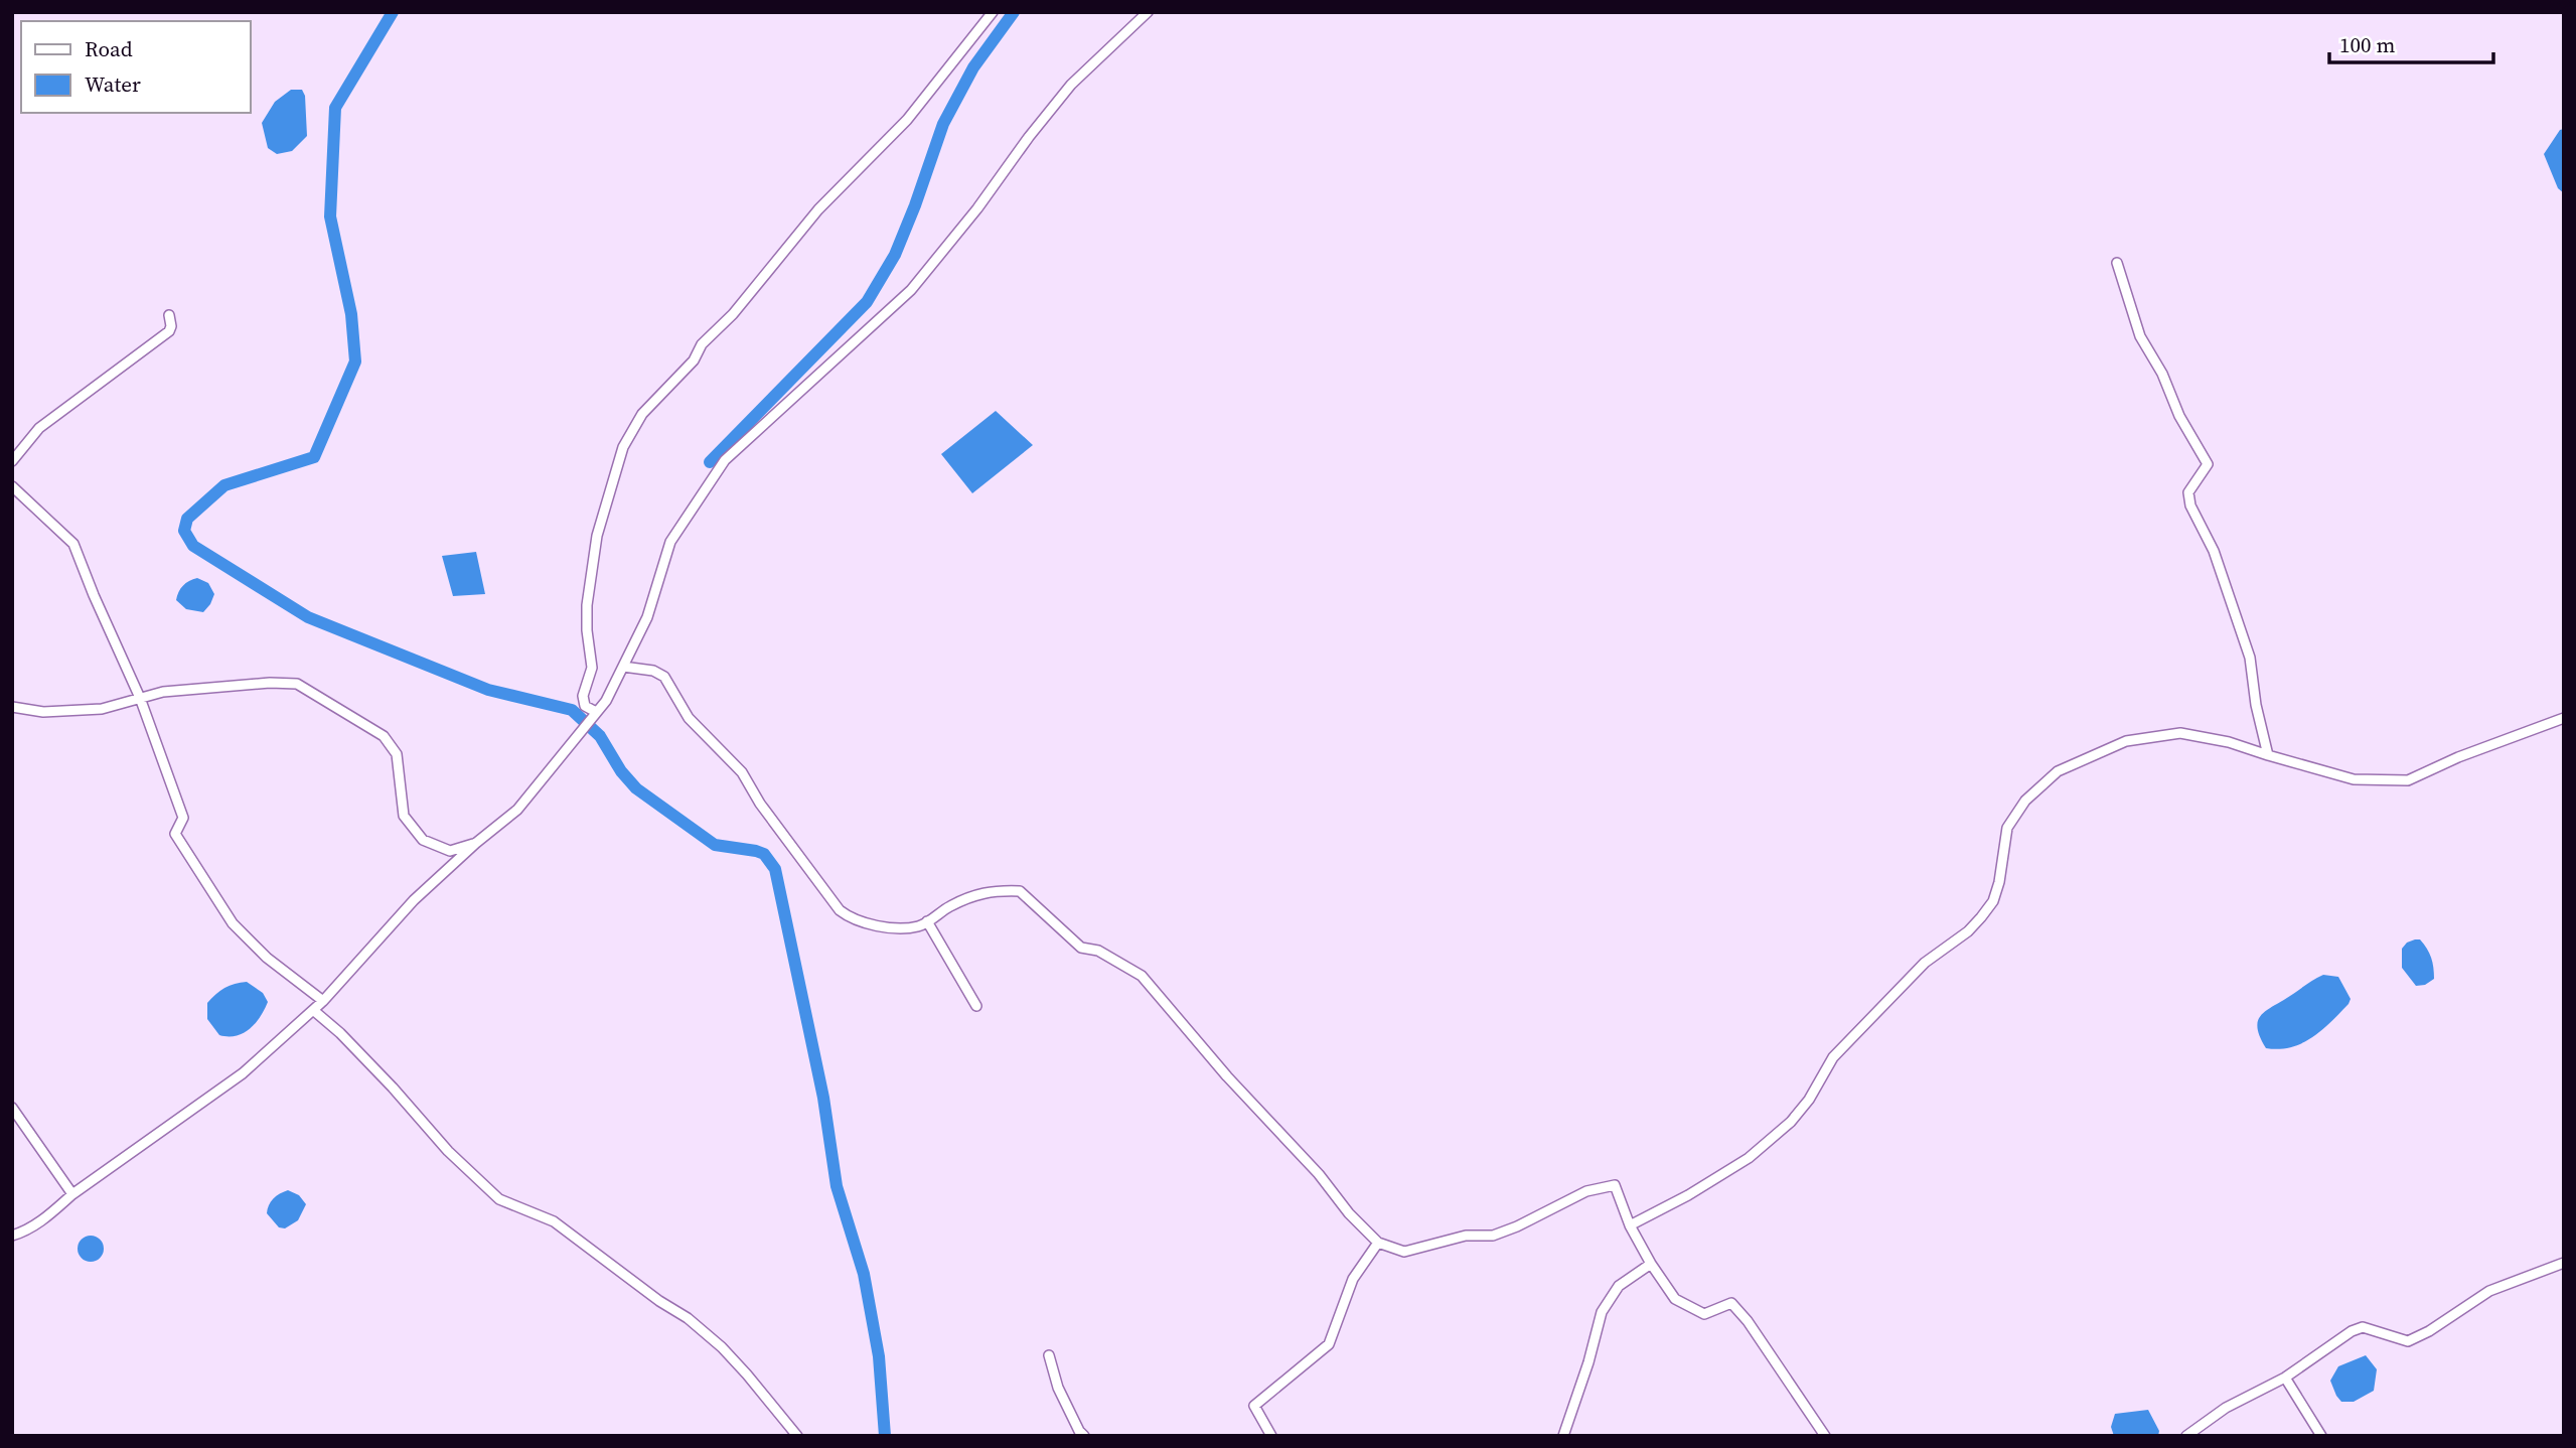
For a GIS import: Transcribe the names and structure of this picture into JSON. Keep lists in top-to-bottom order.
{
  "legend": ["Road", "Water"],
  "scale_bar": "100 m"
}
